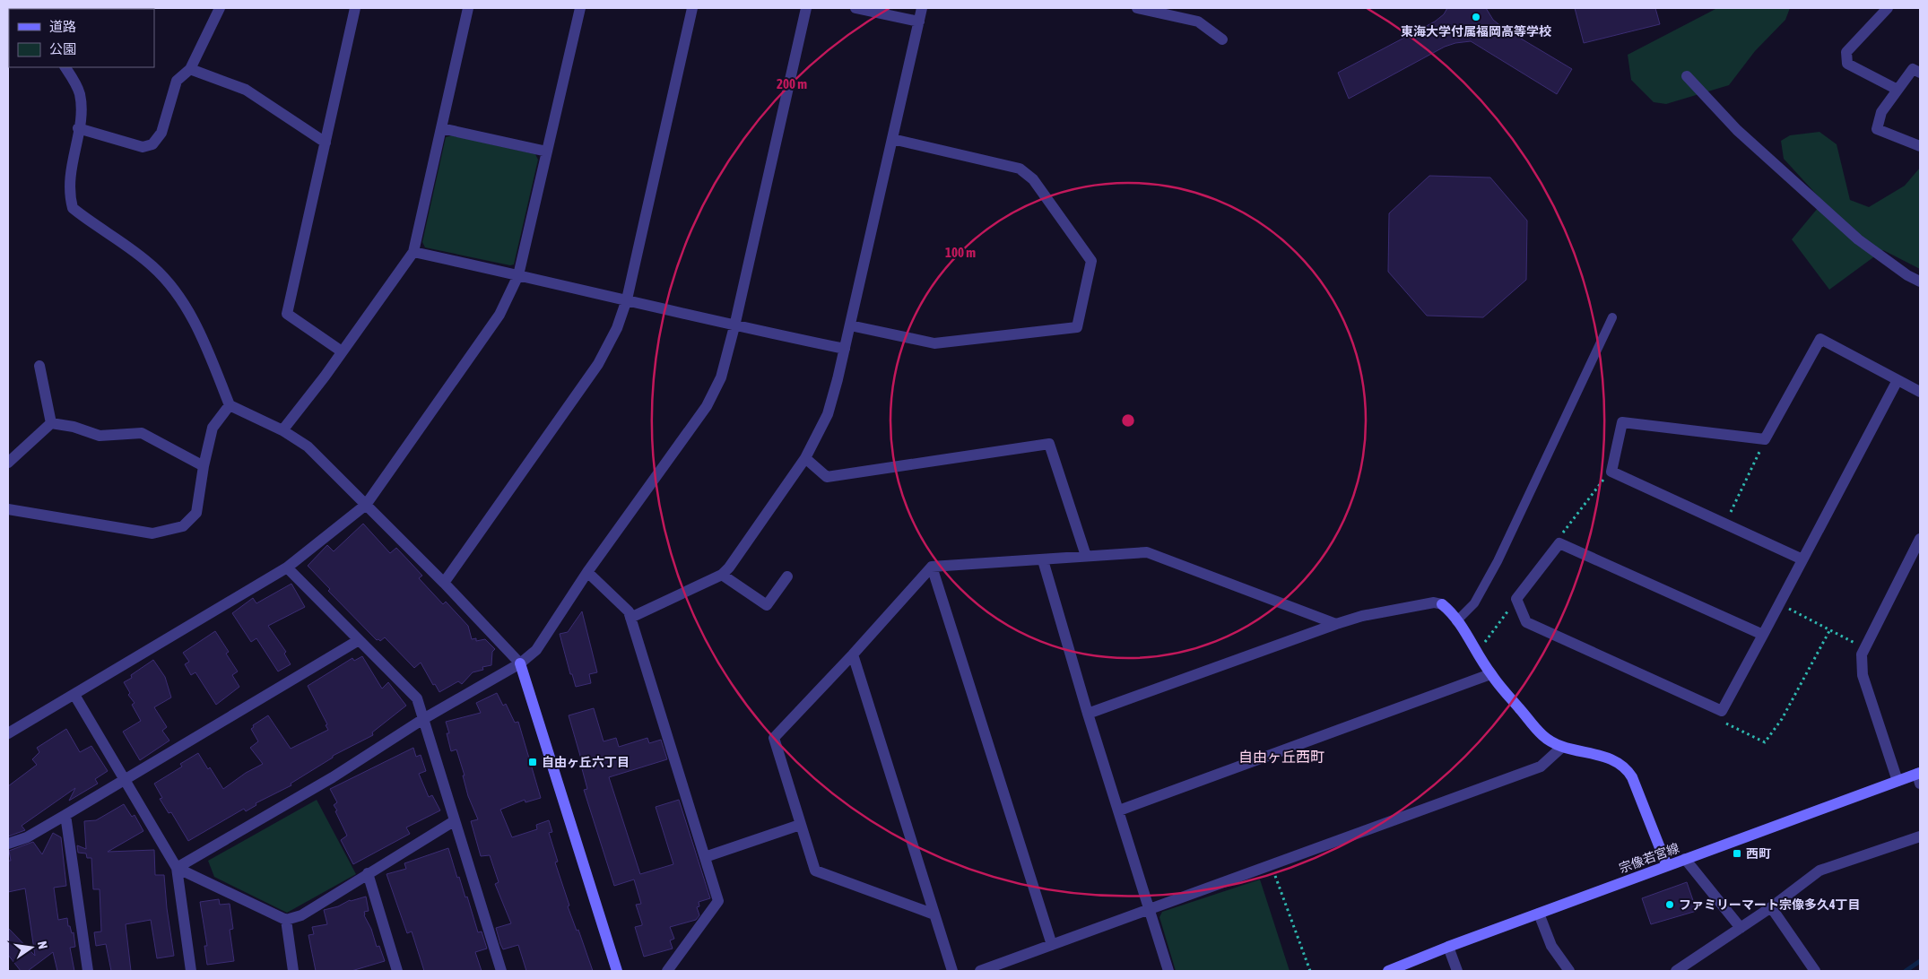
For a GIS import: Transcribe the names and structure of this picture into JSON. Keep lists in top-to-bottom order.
{
  "streets": {
    "street": ["宗像若宮線"]
  },
  "districts": ["自由ヶ丘西町"],
  "places": {
    "other": ["東海大学付属福岡高等学校", "ファミリーマート宗像多久4丁目"],
    "transit": ["自由ヶ丘六丁目", "西町"]
  },
  "legend": ["道路", "公園"],
  "north": "right",
  "rings": ["200 m", "100 m"]
}
